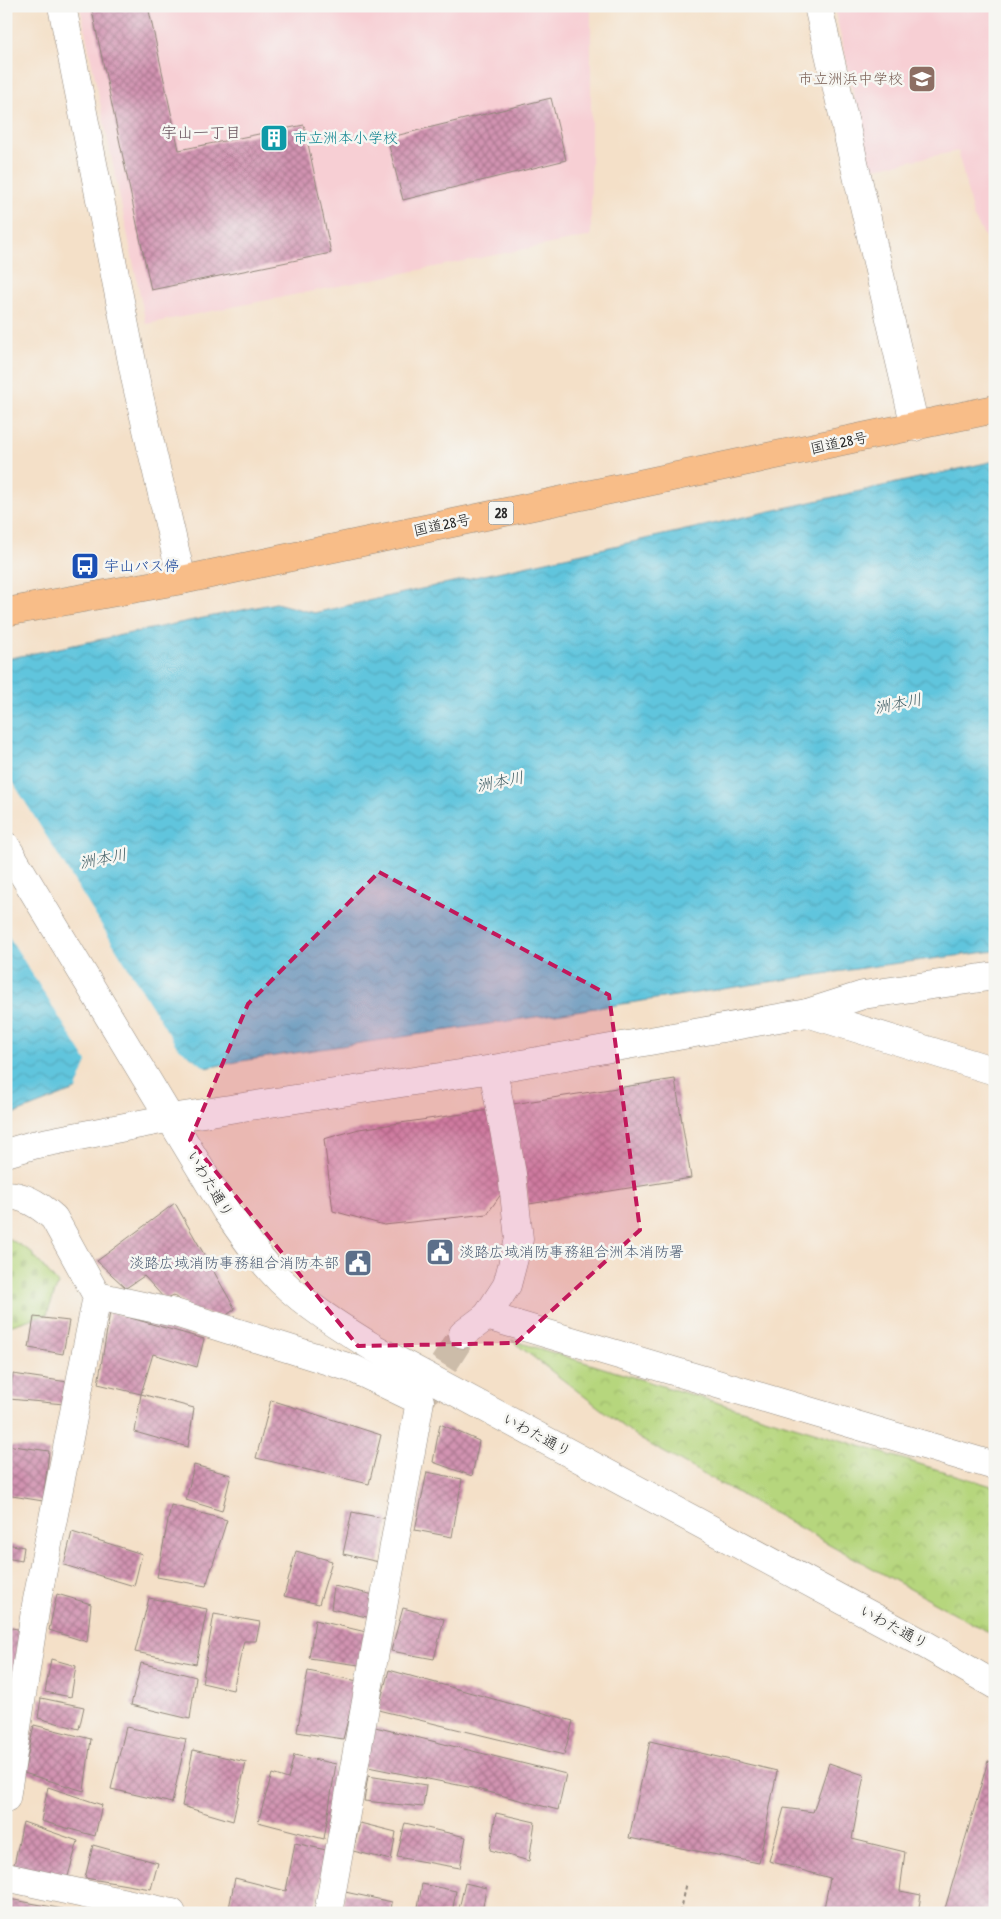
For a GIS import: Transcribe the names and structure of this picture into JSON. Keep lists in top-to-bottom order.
{
  "streets": {
    "highway": ["国道28号", "28"],
    "street": ["いわた通り"]
  },
  "districts": ["宇山一丁目"],
  "water": ["洲本川"],
  "places": {
    "school or university": ["市立洲浜中学校"],
    "building": ["市立洲本小学校"],
    "bus stop": ["宇山バス停"],
    "public building": ["淡路広域消防事務組合洲本消防署", "淡路広域消防事務組合消防本部"]
  }
}
